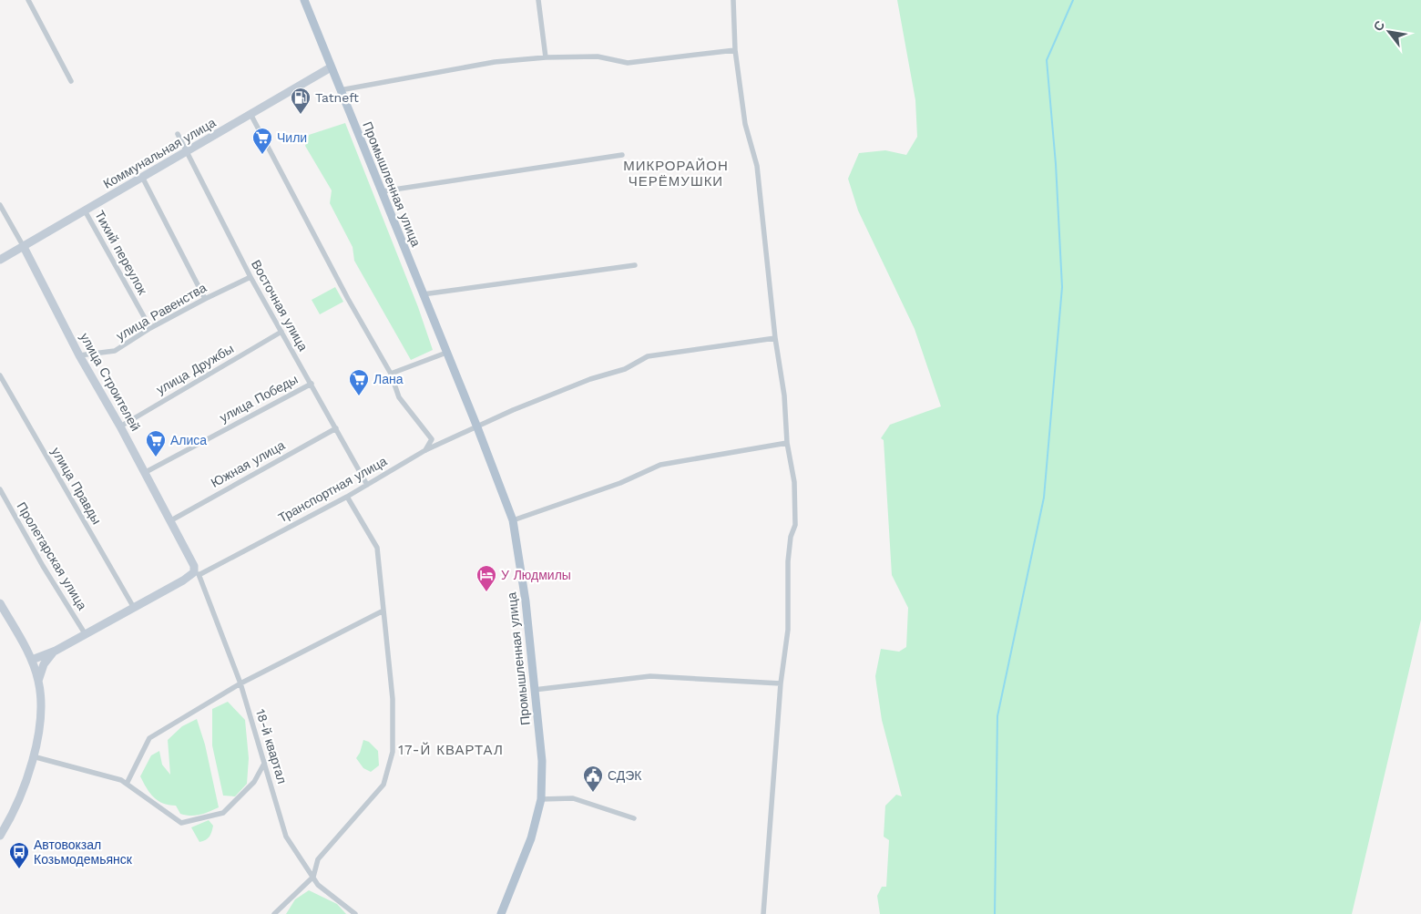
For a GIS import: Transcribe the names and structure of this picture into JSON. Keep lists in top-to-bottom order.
{
  "streets": {
    "main road": ["Промышленная улица"],
    "street": [
      "Коммунальная улица",
      "Тихий переулок",
      "Восточная улица",
      "улица Равенства",
      "улица Дружбы",
      "улица Строителей",
      "улица Победы",
      "Южная улица",
      "улица Правды",
      "Транспортная улица",
      "Пролетарская улица",
      "18-й квартал"
    ]
  },
  "crossings": [
    ["Коммунальная улица", "Промышленная улица"],
    ["Коммунальная улица", "Тихий переулок"],
    ["Коммунальная улица", "Восточная улица"],
    ["Коммунальная улица", "улица Строителей"],
    ["Промышленная улица", "Транспортная улица"],
    ["Тихий переулок", "улица Равенства"],
    ["Восточная улица", "улица Равенства"],
    ["Восточная улица", "улица Дружбы"],
    ["Восточная улица", "улица Победы"],
    ["Восточная улица", "Южная улица"],
    ["Восточная улица", "Транспортная улица"],
    ["улица Равенства", "улица Строителей"],
    ["улица Дружбы", "улица Строителей"],
    ["улица Строителей", "улица Победы"],
    ["улица Строителей", "Южная улица"],
    ["улица Строителей", "Транспортная улица"],
    ["улица Строителей", "18-й квартал"],
    ["улица Правды", "Транспортная улица"],
    ["Транспортная улица", "Пролетарская улица"],
    ["Транспортная улица", "18-й квартал"]
  ],
  "districts": ["МИКРОРАЙОН ЧЕРЁМУШКИ", "17-Й КВАРТАЛ"],
  "places": {
    "fuel station": ["Tatneft"],
    "supermarket": ["Чили", "Лана", "Алиса"],
    "hotel": ["У Людмилы"],
    "public building": ["СДЭК"],
    "bus stop": ["Автовокзал Козьмодемьянск"]
  },
  "north": "top left"
}
